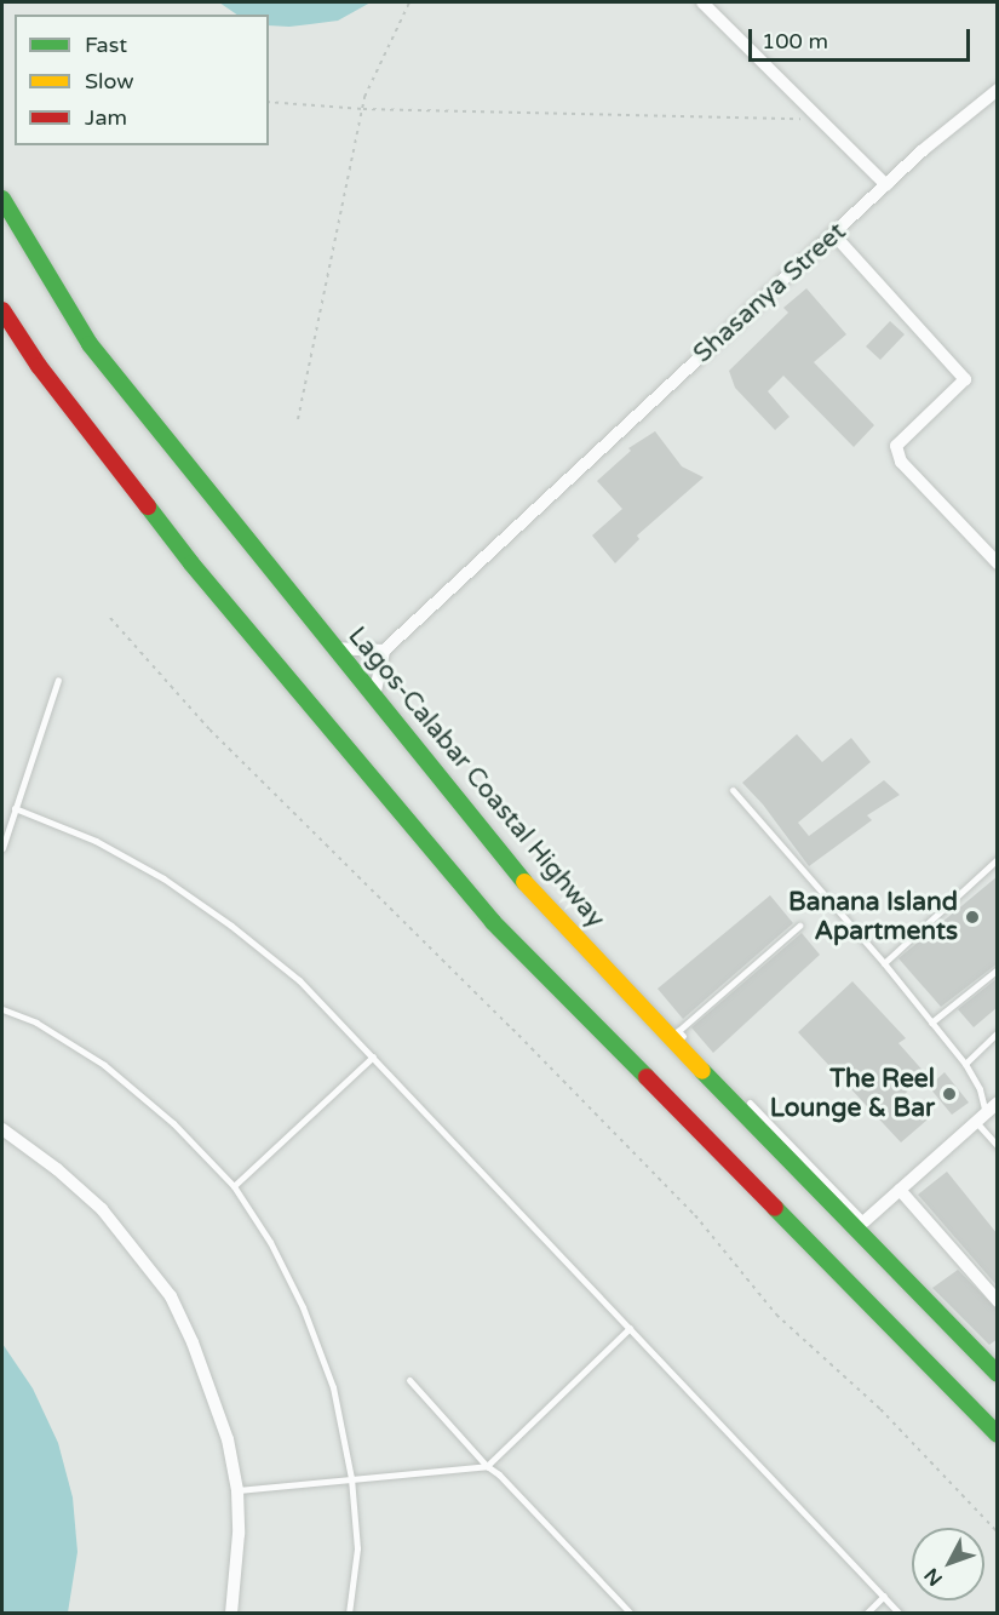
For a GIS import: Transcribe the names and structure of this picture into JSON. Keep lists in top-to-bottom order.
{
  "streets": {
    "highway": ["Lagos-Calabar Coastal Highway"],
    "street": ["Shasanya Street"]
  },
  "places": ["Banana Island Apartments", "The Reel Lounge & Bar"],
  "legend": ["Fast", "Slow", "Jam"],
  "scale_bar": "100 m",
  "north": "bottom left"
}
